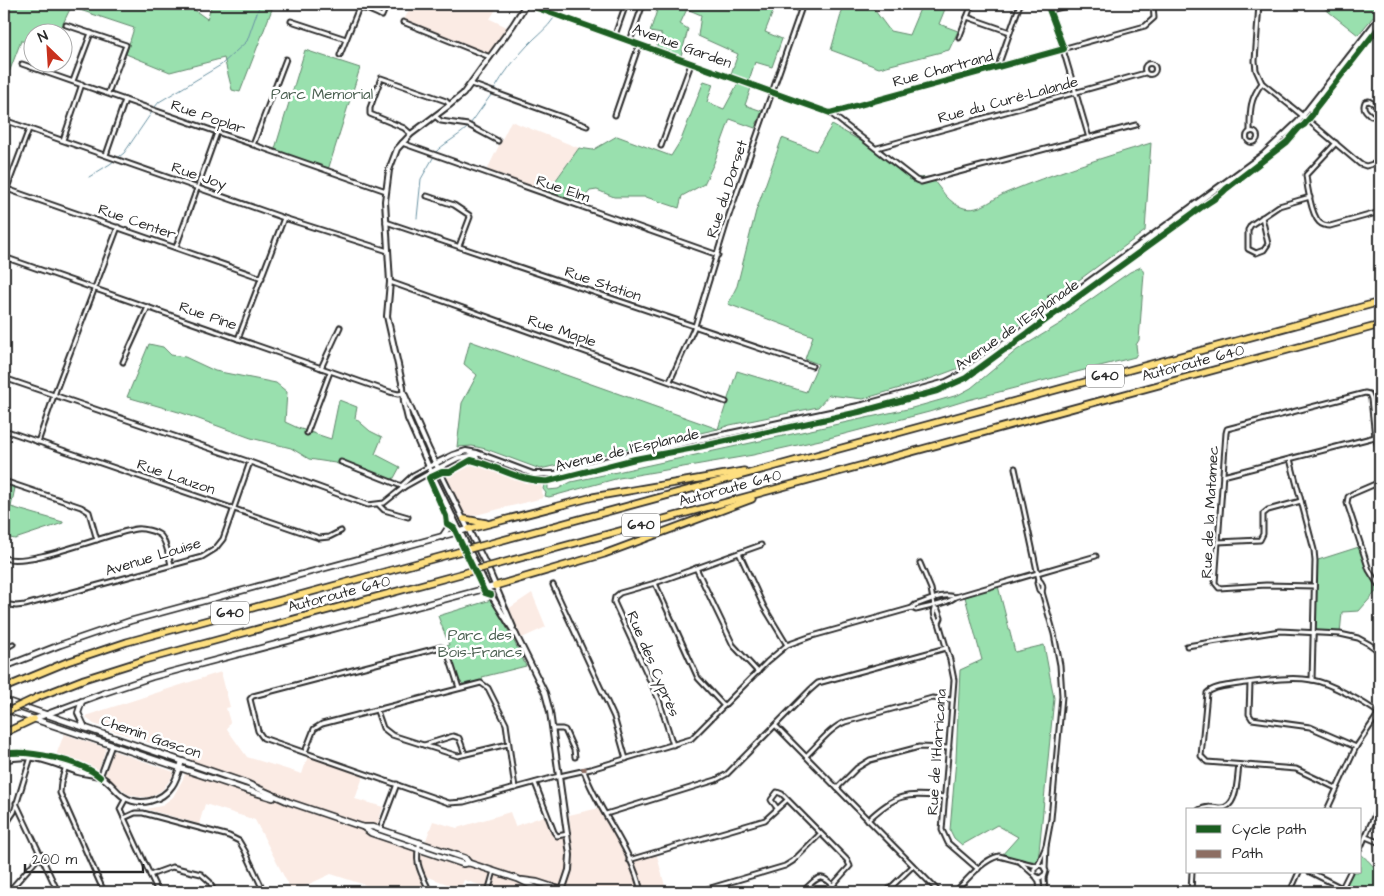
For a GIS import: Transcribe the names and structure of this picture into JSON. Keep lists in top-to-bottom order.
{
  "streets": {
    "highway": ["Autoroute 640", "640"],
    "main road": ["Chemin Gascon"],
    "street": [
      "Avenue Garden",
      "Rue Chartrand",
      "Rue du Curé-Lalande",
      "Rue Poplar",
      "Rue Joy",
      "Rue Elm",
      "Rue du Dorset",
      "Rue Center",
      "Rue Station",
      "Rue Pine",
      "Avenue de l'Esplanade",
      "Rue Maple",
      "Rue Lauzon",
      "Rue de la Matamec",
      "Avenue Louise",
      "Rue des Cyprès",
      "Rue de l'Harricana"
    ]
  },
  "crossings": [
    ["Avenue Garden", "Rue Chartrand"],
    ["Avenue Garden", "Rue du Curé-Lalande"],
    ["Avenue Garden", "Rue du Dorset"],
    ["Rue Elm", "Rue du Dorset"],
    ["Rue du Dorset", "Rue Station"],
    ["Rue du Dorset", "Rue Maple"],
    ["Autoroute 640", "Chemin Gascon"],
    ["Rue Lauzon", "Avenue Louise"]
  ],
  "parks": ["Parc Memorial", "Parc des Bois-Francs"],
  "legend": ["Cycle path", "Path"],
  "scale_bar": "200 m",
  "north": "top left"
}
